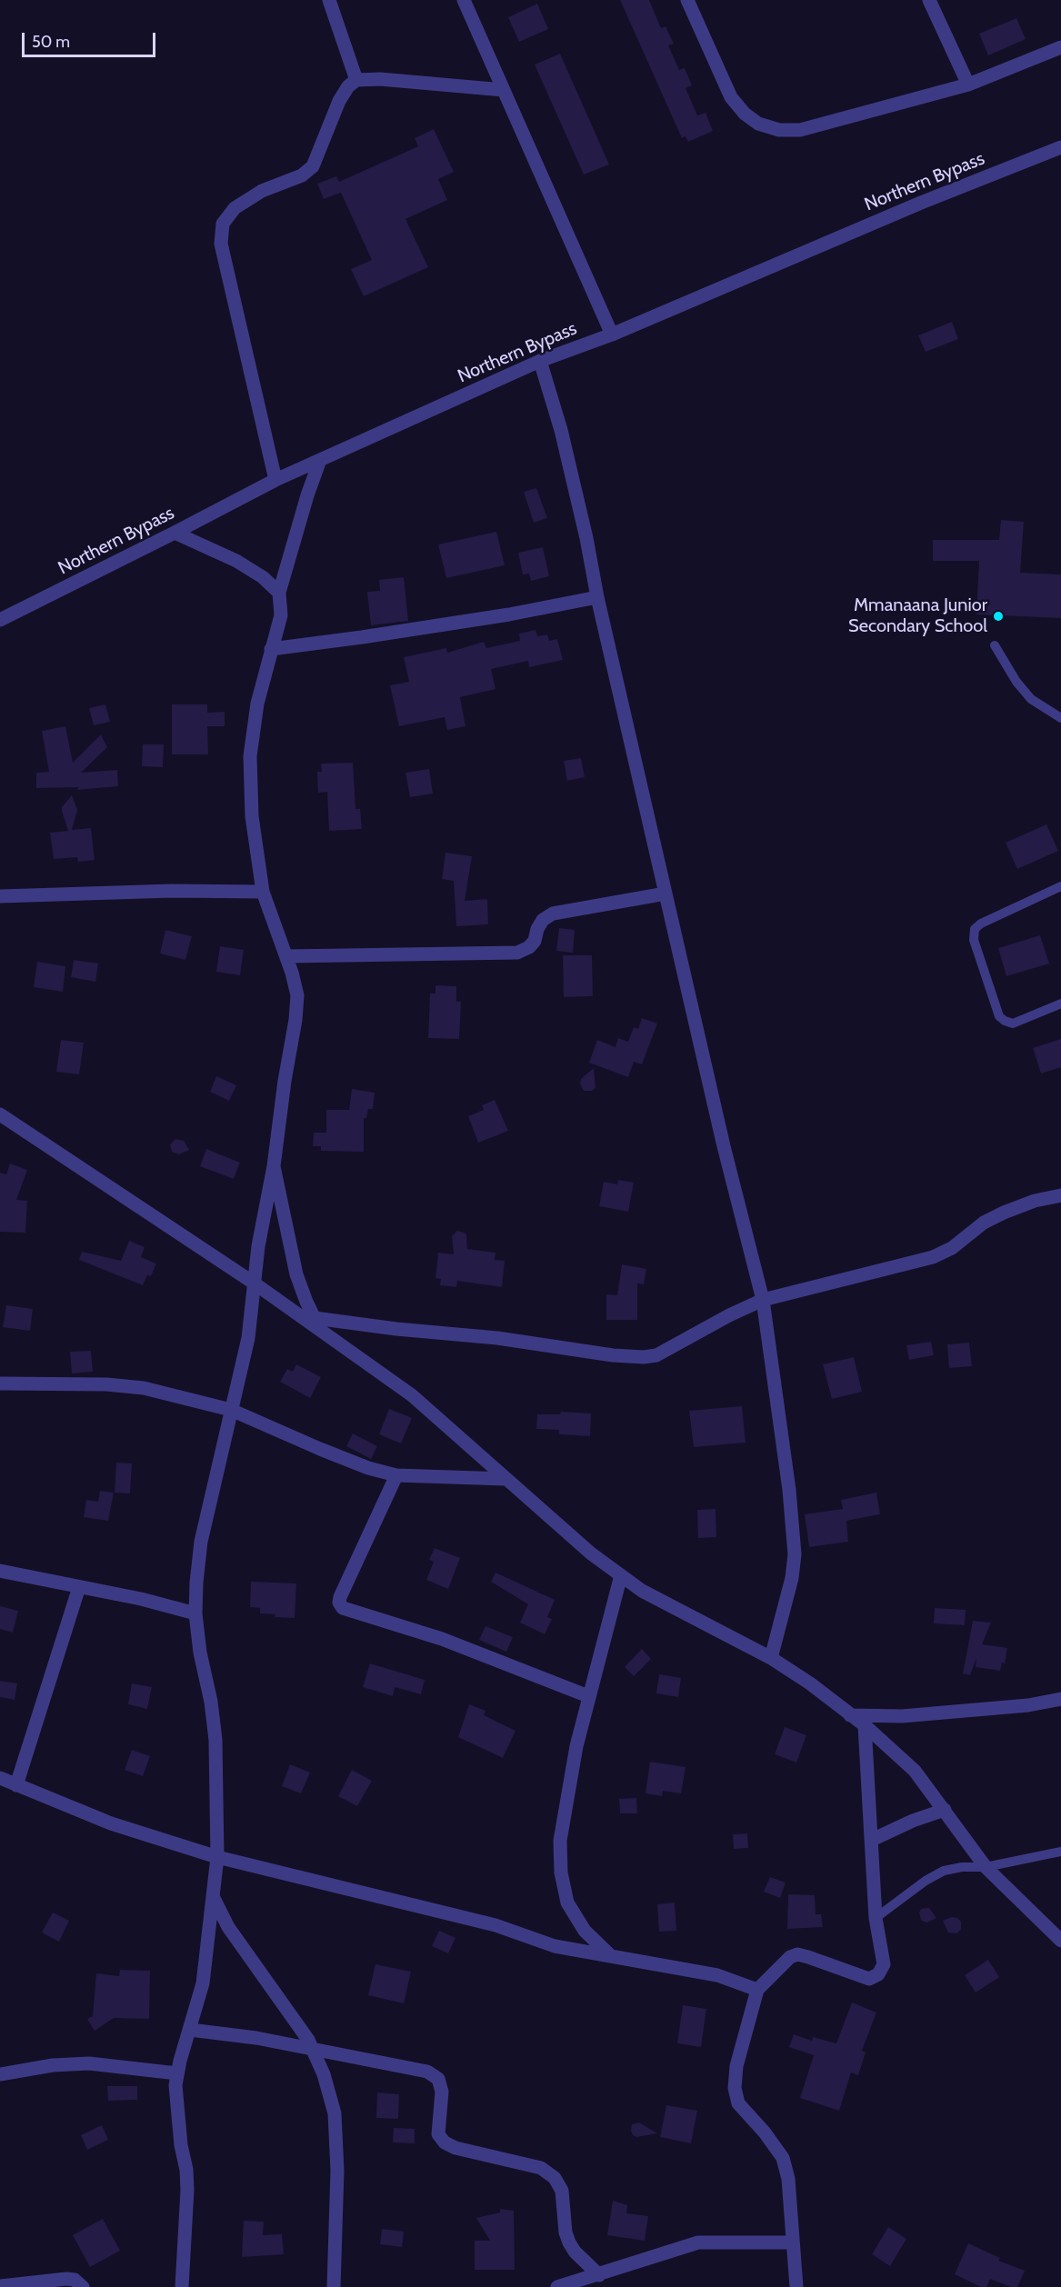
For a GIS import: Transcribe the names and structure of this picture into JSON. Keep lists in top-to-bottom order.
{
  "streets": {
    "street": ["Northern Bypass"]
  },
  "places": ["Mmanaana Junior Secondary School"],
  "scale_bar": "50 m"
}
